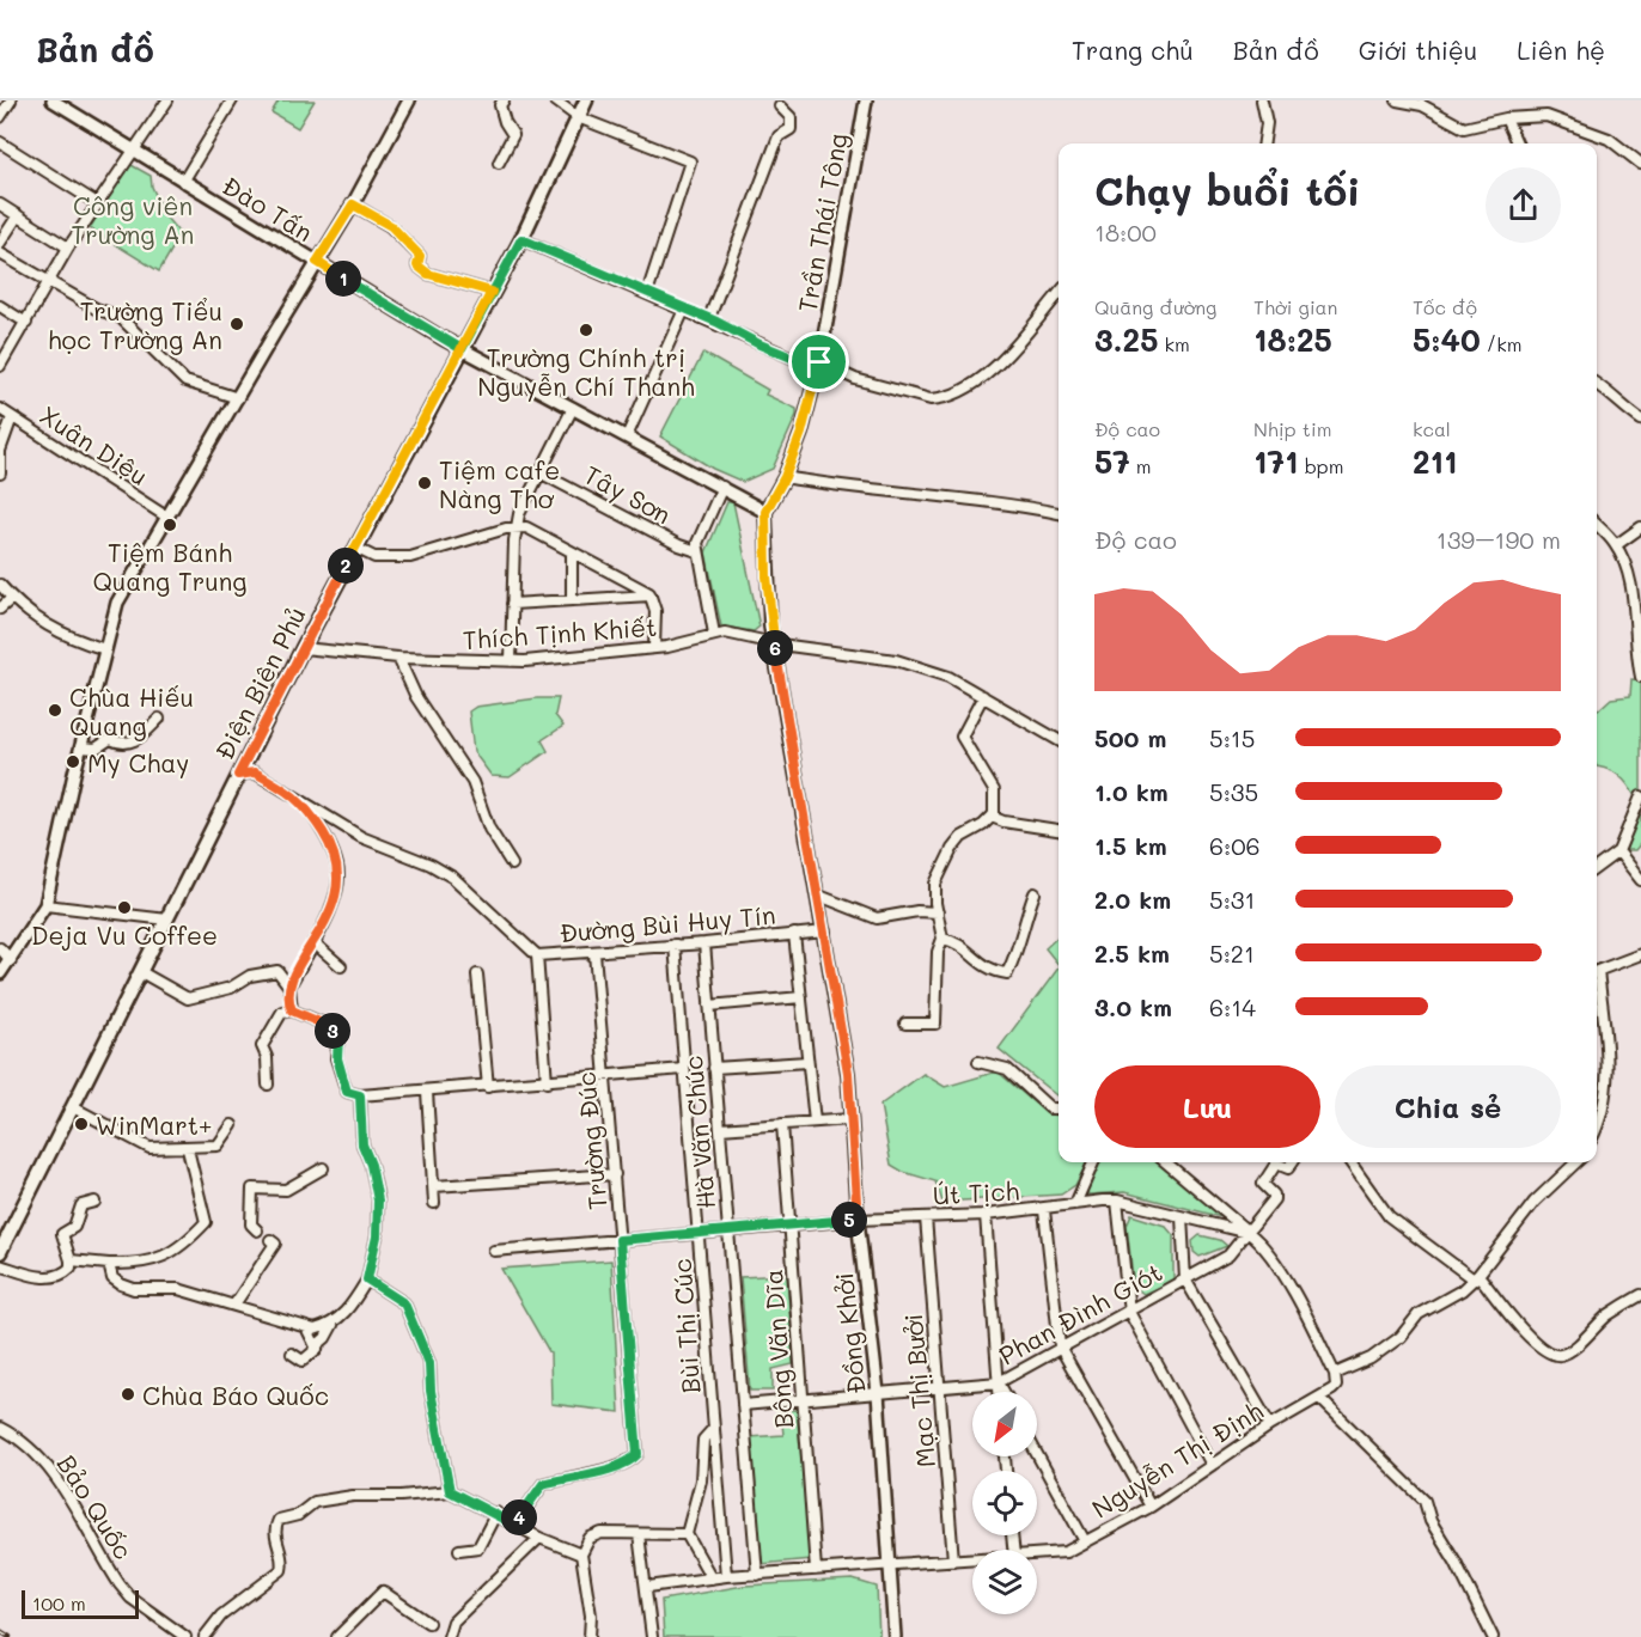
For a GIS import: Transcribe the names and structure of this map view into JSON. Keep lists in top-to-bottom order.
{
  "streets": {
    "main road": ["Điện Biên Phủ"],
    "street": [
      "Đào Tấn",
      "Trần Thái Tông",
      "Xuân Diệu",
      "Tây Sơn",
      "Thích Tịnh Khiết",
      "Đường Bùi Huy Tín",
      "Hà Văn Chúc",
      "Trường Đúc",
      "Út Tịch",
      "Phan Đình Giót",
      "Bùi Thị Cúc",
      "Đồng Khởi",
      "Bông Văn Dĩa",
      "Mạc Thị Bưởi",
      "Nguyễn Thị Định",
      "Bảo Quốc"
    ]
  },
  "crossings": [
    ["Đào Tấn", "Trần Thái Tông"],
    ["Đào Tấn", "Tây Sơn"],
    ["Đào Tấn", "Điện Biên Phủ"],
    ["Trần Thái Tông", "Thích Tịnh Khiết"],
    ["Trần Thái Tông", "Đồng Khởi"],
    ["Thích Tịnh Khiết", "Điện Biên Phủ"],
    ["Thích Tịnh Khiết", "Đồng Khởi"],
    ["Điện Biên Phủ", "Đường Bùi Huy Tín"],
    ["Đường Bùi Huy Tín", "Hà Văn Chúc"],
    ["Đường Bùi Huy Tín", "Trường Đúc"],
    ["Đường Bùi Huy Tín", "Bùi Thị Cúc"],
    ["Đường Bùi Huy Tín", "Đồng Khởi"],
    ["Hà Văn Chúc", "Út Tịch"],
    ["Hà Văn Chúc", "Phan Đình Giót"],
    ["Hà Văn Chúc", "Nguyễn Thị Định"],
    ["Trường Đúc", "Út Tịch"],
    ["Út Tịch", "Phan Đình Giót"],
    ["Út Tịch", "Bùi Thị Cúc"],
    ["Út Tịch", "Đồng Khởi"],
    ["Út Tịch", "Bông Văn Dĩa"],
    ["Út Tịch", "Mạc Thị Bưởi"],
    ["Phan Đình Giót", "Đồng Khởi"],
    ["Phan Đình Giót", "Bông Văn Dĩa"],
    ["Phan Đình Giót", "Mạc Thị Bưởi"],
    ["Bùi Thị Cúc", "Nguyễn Thị Định"],
    ["Đồng Khởi", "Nguyễn Thị Định"],
    ["Bông Văn Dĩa", "Nguyễn Thị Định"],
    ["Mạc Thị Bưởi", "Nguyễn Thị Định"]
  ],
  "parks": ["Công viên Trường An"],
  "places": [
    "Trường Tiểu học Trường An",
    "Trường Chính trị Nguyễn Chí Thanh",
    "Tiệm cafe Nàng Thơ",
    "Tiệm Bánh Quang Trung",
    "Chùa Hiếu Quang",
    "My Chay",
    "Deja Vu Coffee",
    "WinMart+",
    "Chùa Báo Quốc"
  ],
  "scale_bar": "100 m",
  "north": "bottom left",
  "page": {
    "header": "Bản đồ",
    "nav": [
      "Trang chủ",
      "Bản đồ",
      "Giới thiệu",
      "Liên hệ"
    ],
    "heading": ["Chạy buổi tối", "18:00"],
    "pins": [
      "1",
      "2",
      "6",
      "3",
      "5",
      "4"
    ],
    "stats": [
      ["Quãng đường", "3.25 km"],
      ["Thời gian", "18:25"],
      ["Tốc độ", "5:40 /km"],
      ["Độ cao", "57 m"],
      ["Nhịp tim", "171 bpm"],
      ["kcal", "211"]
    ],
    "chart": ["Độ cao", "139–190 m"],
    "list": [
      {
        "name": "500 m",
        "note": "5:15"
      },
      {
        "name": "1.0 km",
        "note": "5:35"
      },
      {
        "name": "1.5 km",
        "note": "6:06"
      },
      {
        "name": "2.0 km",
        "note": "5:31"
      },
      {
        "name": "2.5 km",
        "note": "5:21"
      },
      {
        "name": "3.0 km",
        "note": "6:14"
      }
    ],
    "buttons": ["Lưu", "Chia sẻ"],
    "scale": "100 m"
  }
}
